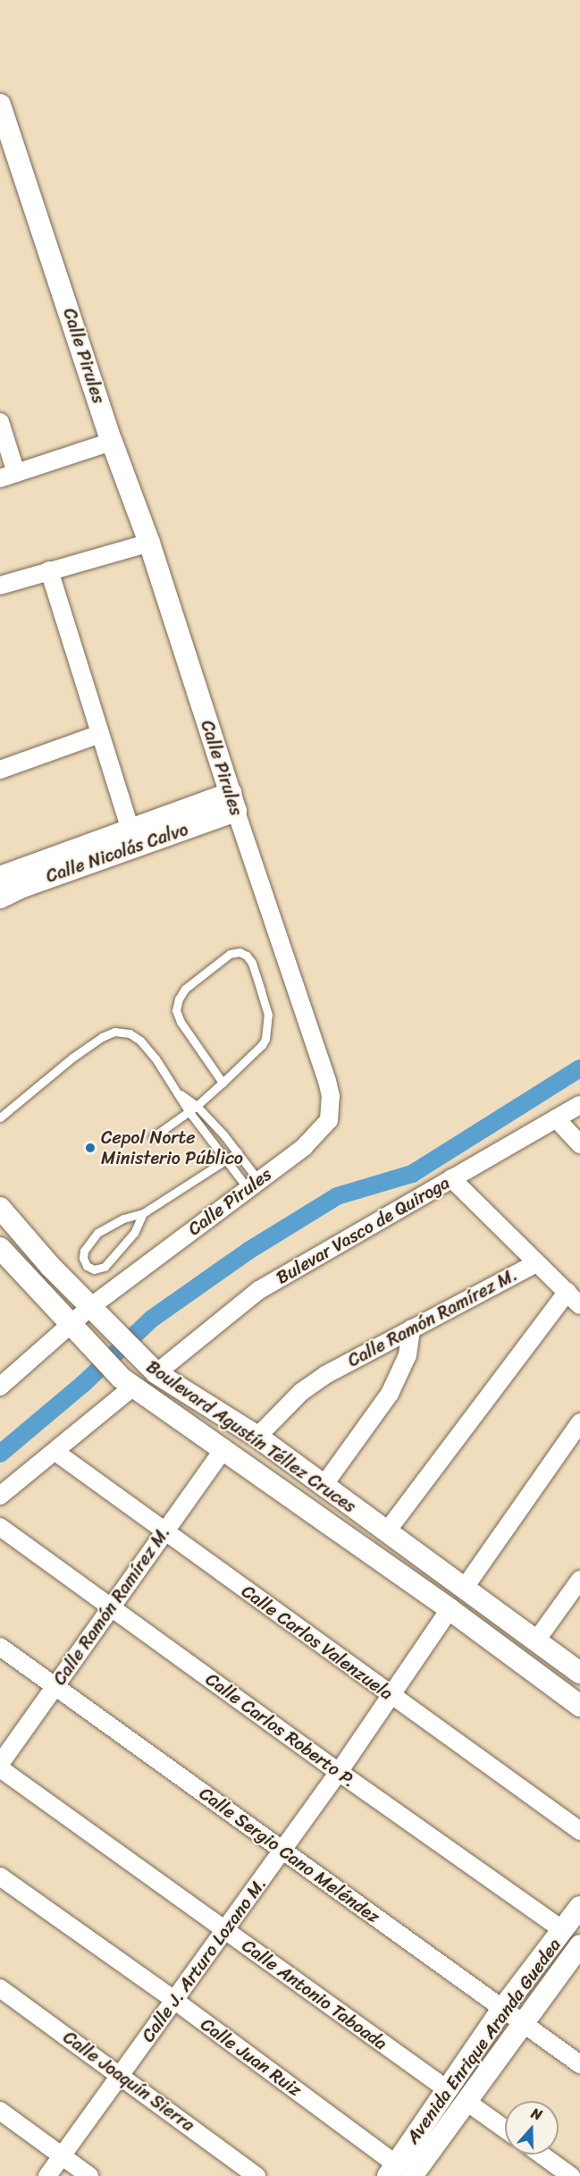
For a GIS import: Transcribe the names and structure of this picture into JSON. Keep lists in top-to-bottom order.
{
  "streets": {
    "street": [
      "Calle Pirules",
      "Calle Nicolás Calvo",
      "Bulevar Vasco de Quiroga",
      "Calle Ramón Ramírez M.",
      "Boulevard Agustín Téllez Cruces",
      "Calle Carlos Valenzuela",
      "Calle Carlos Roberto P.",
      "Calle Sergio Cano Meléndez",
      "Calle J. Arturo Lozano M.",
      "Calle Antonio Taboada",
      "Avenida Enrique Aranda Guedea",
      "Calle Juan Ruiz",
      "Calle Joaquín Sierra"
    ]
  },
  "crossings": [
    ["Calle Pirules", "Calle Nicolás Calvo"],
    ["Calle Pirules", "Boulevard Agustín Téllez Cruces"],
    ["Bulevar Vasco de Quiroga", "Boulevard Agustín Téllez Cruces"],
    ["Calle Ramón Ramírez M.", "Boulevard Agustín Téllez Cruces"],
    ["Calle Ramón Ramírez M.", "Calle Carlos Valenzuela"],
    ["Calle Ramón Ramírez M.", "Calle Carlos Roberto P."],
    ["Calle Ramón Ramírez M.", "Calle Sergio Cano Meléndez"],
    ["Boulevard Agustín Téllez Cruces", "Calle J. Arturo Lozano M."],
    ["Calle Carlos Valenzuela", "Calle J. Arturo Lozano M."],
    ["Calle Carlos Roberto P.", "Calle J. Arturo Lozano M."],
    ["Calle Carlos Roberto P.", "Avenida Enrique Aranda Guedea"],
    ["Calle Sergio Cano Meléndez", "Calle J. Arturo Lozano M."],
    ["Calle Sergio Cano Meléndez", "Avenida Enrique Aranda Guedea"],
    ["Calle J. Arturo Lozano M.", "Calle Antonio Taboada"],
    ["Calle J. Arturo Lozano M.", "Calle Juan Ruiz"],
    ["Calle J. Arturo Lozano M.", "Calle Joaquín Sierra"],
    ["Calle Antonio Taboada", "Avenida Enrique Aranda Guedea"],
    ["Avenida Enrique Aranda Guedea", "Calle Juan Ruiz"]
  ],
  "places": ["Cepol Norte Ministerio Público"],
  "north": "top"
}
